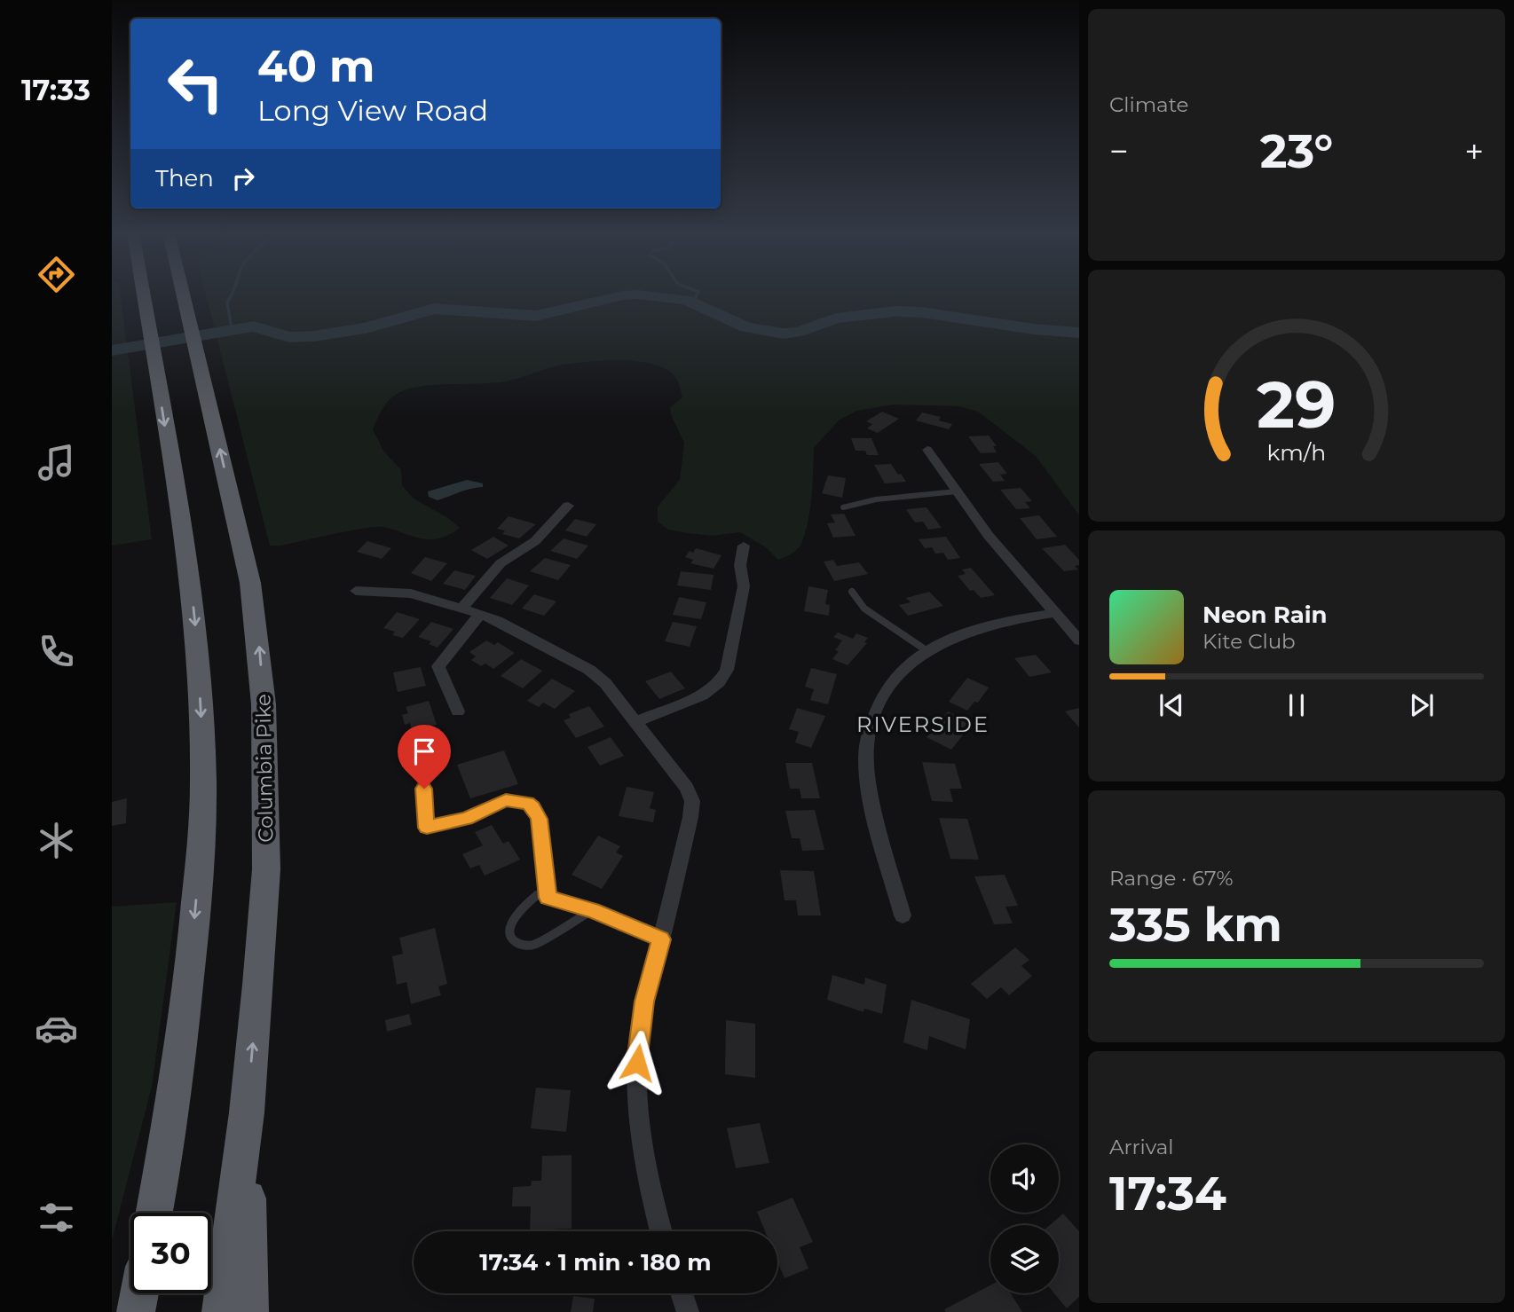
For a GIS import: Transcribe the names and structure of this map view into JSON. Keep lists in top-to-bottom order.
{
  "streets": {
    "highway": ["Columbia Pike"]
  },
  "districts": ["RIVERSIDE"],
  "page": {
    "tabs": "17:33",
    "tile": [
      "Climate",
      ["Range · 67%", "335 km"],
      ["Arrival", "17:34"]
    ],
    "turn": ["40 m", "Long View Road"],
    "heat": ["−", "23°", "+"],
    "then": "Then",
    "song": ["Neon Rain", "Kite Club"],
    "limit": "30",
    "trip": "17:34 · 1 min · 180 m",
    "gauge": ["29", "km/h"]
  }
}
